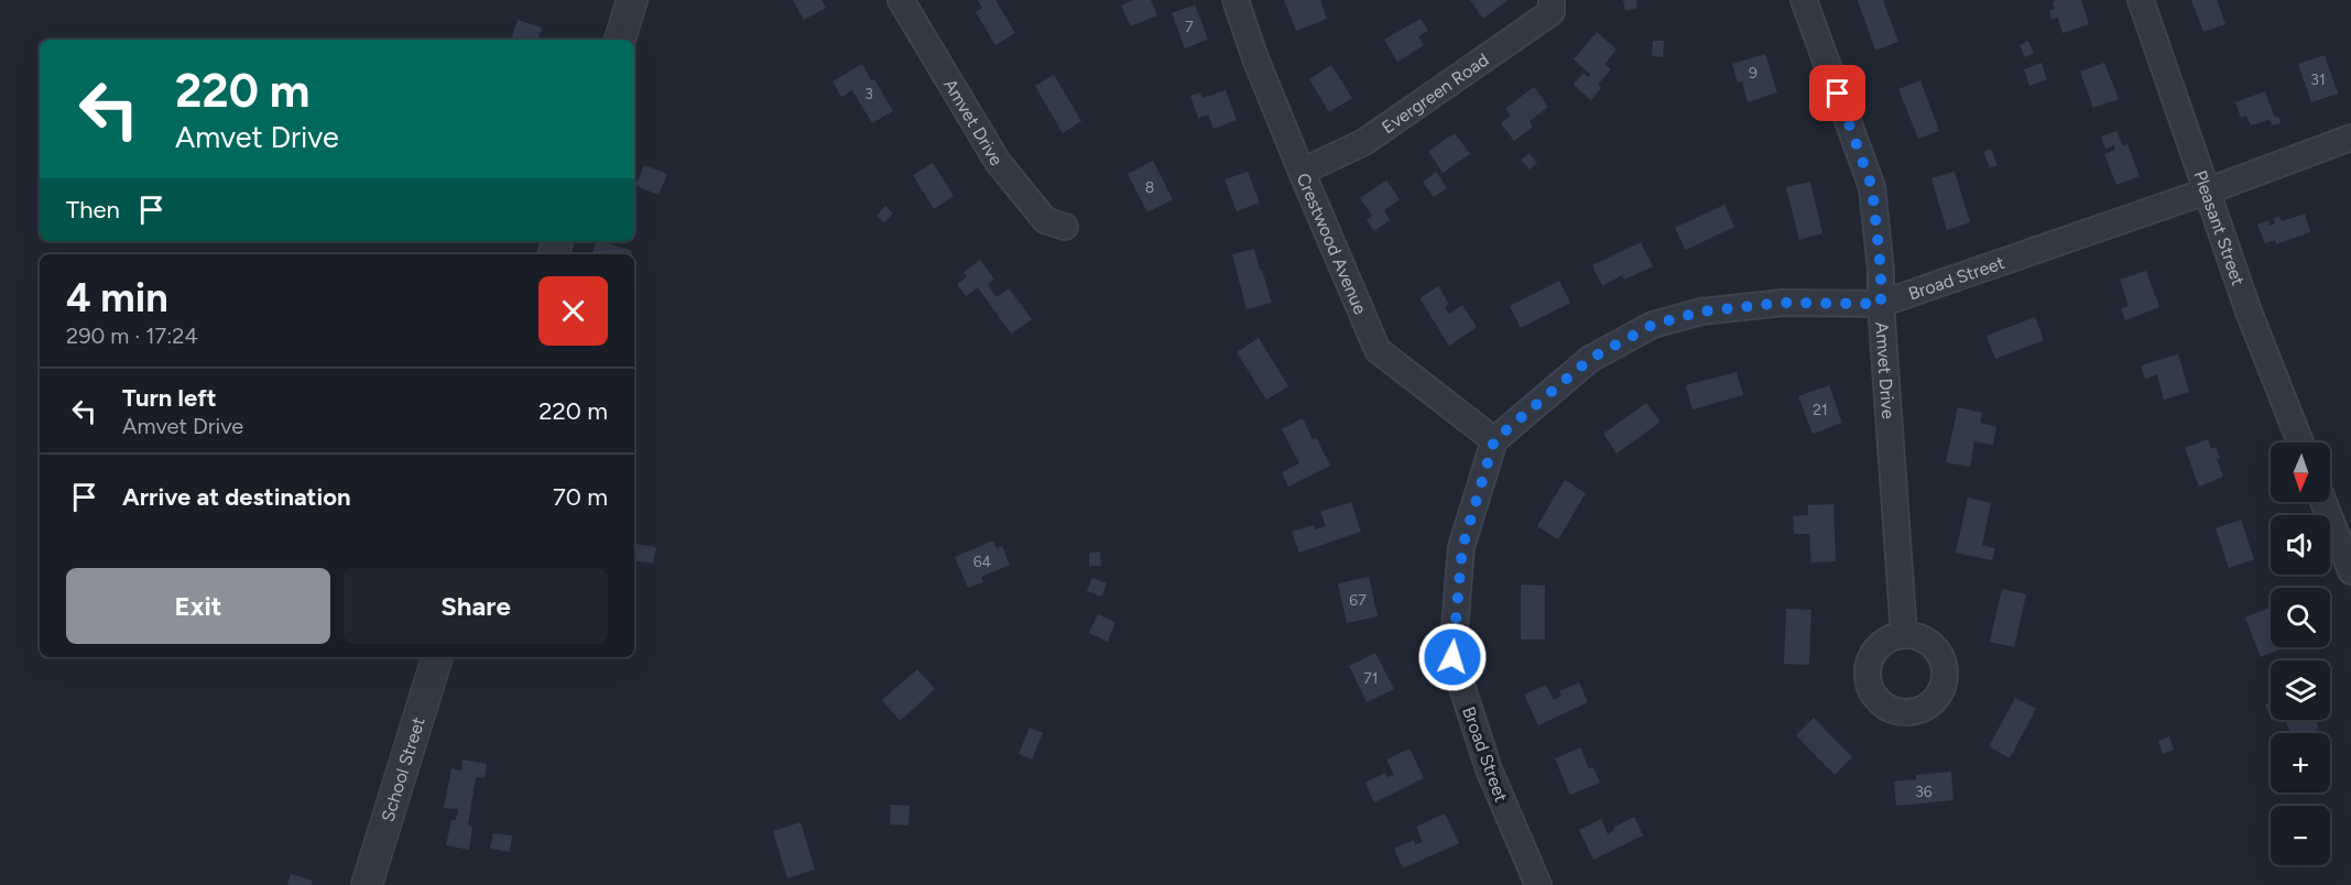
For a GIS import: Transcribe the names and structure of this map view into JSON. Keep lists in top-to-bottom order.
{
  "streets": {
    "street": [
      "Evergreen Road",
      "Amvet Drive",
      "Pleasant Street",
      "Crestwood Avenue",
      "Broad Street",
      "School Street"
    ]
  },
  "crossings": [
    ["Evergreen Road", "Crestwood Avenue"],
    ["Amvet Drive", "Broad Street"],
    ["Pleasant Street", "Broad Street"],
    ["Crestwood Avenue", "Broad Street"]
  ],
  "house_numbers": [
    "7",
    "9",
    "31",
    "3",
    "8",
    "21",
    "64",
    "67",
    "71",
    "36"
  ],
  "north": "bottom",
  "page": {
    "turn": ["220 m", "Amvet Drive"],
    "then": "Then",
    "heading": ["4 min", "290 m · 17:24"],
    "list": [
      {
        "name": "Turn left",
        "note": "Amvet Drive",
        "value": "220 m"
      },
      {
        "name": "Arrive at destination",
        "value": "70 m"
      }
    ],
    "map_buttons": ["+", "−"],
    "buttons": ["Exit", "Share"]
  }
}
